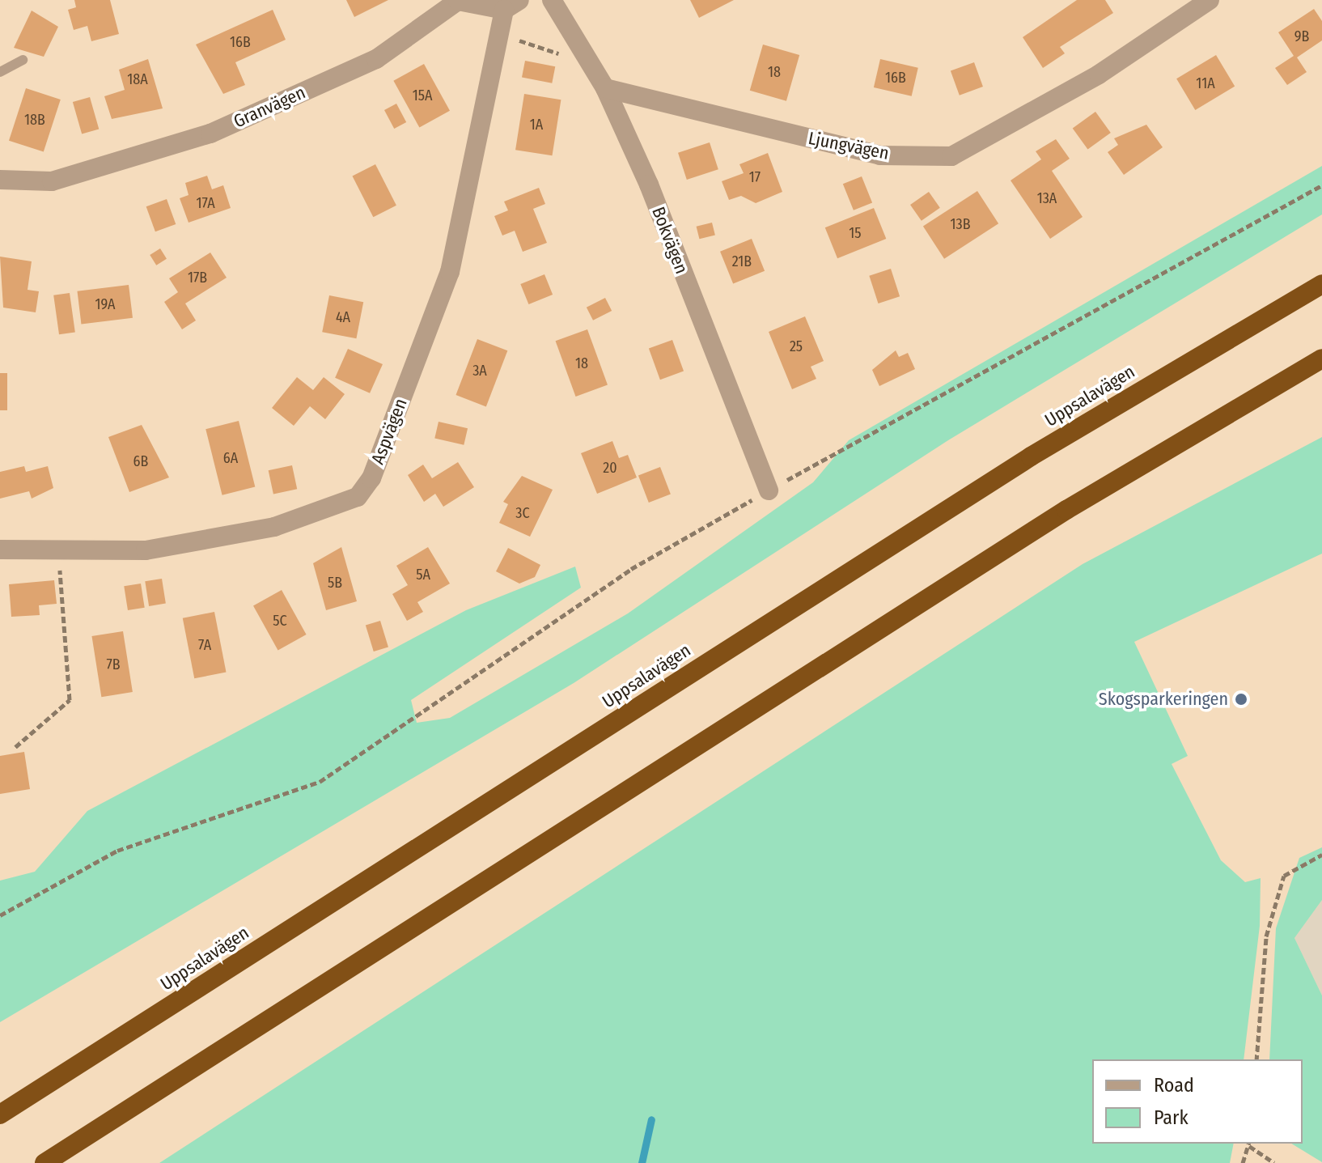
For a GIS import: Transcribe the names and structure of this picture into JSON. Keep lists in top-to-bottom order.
{
  "streets": {
    "highway": ["Uppsalavägen"],
    "street": [
      "Granvägen",
      "Ljungvägen",
      "Bokvägen",
      "Aspvägen"
    ]
  },
  "crossings": [
    ["Granvägen", "Aspvägen"],
    ["Ljungvägen", "Bokvägen"]
  ],
  "places": ["Skogsparkeringen"],
  "house_numbers": [
    "9B",
    "16B",
    "18",
    "16B",
    "18A",
    "11A",
    "15A",
    "18B",
    "1A",
    "17",
    "13A",
    "17A",
    "13B",
    "15",
    "21B",
    "17B",
    "19A",
    "4A",
    "25",
    "18",
    "3A",
    "6A",
    "6B",
    "20",
    "3C",
    "5A",
    "5B",
    "5C",
    "7A",
    "7B"
  ],
  "legend": ["Road", "Park"]
}
